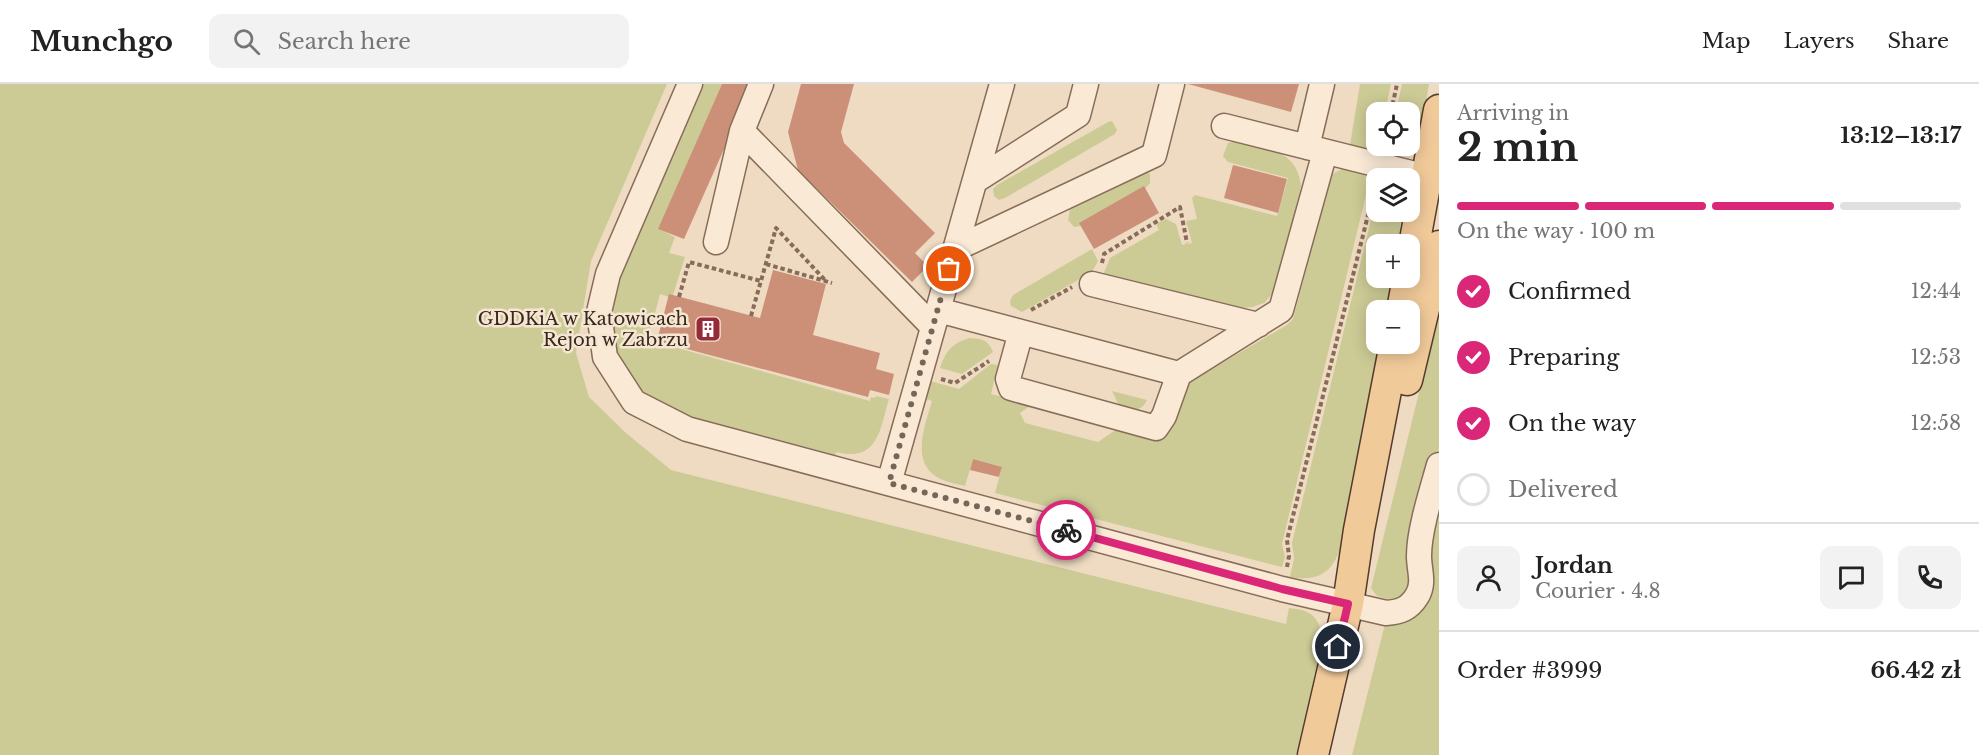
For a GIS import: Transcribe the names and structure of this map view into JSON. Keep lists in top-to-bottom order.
{
  "places": {
    "building": ["GDDKiA w Katowicach Rejon w Zabrzu"]
  },
  "page": {
    "header": "Munchgo",
    "search": "Search here",
    "nav": ["Map", "Layers", "Share"],
    "heading": ["2 min", "Arriving in", "13:12–13:17"],
    "panel": [
      "Jordan",
      "Courier · 4.8",
      "Order #3999",
      "66.42 zł"
    ],
    "map_buttons": ["+", "−"],
    "bar": "On the way · 100 m",
    "list": [
      ["Confirmed", "12:44"],
      ["Preparing", "12:53"],
      ["On the way", "12:58"],
      "Delivered"
    ]
  }
}
